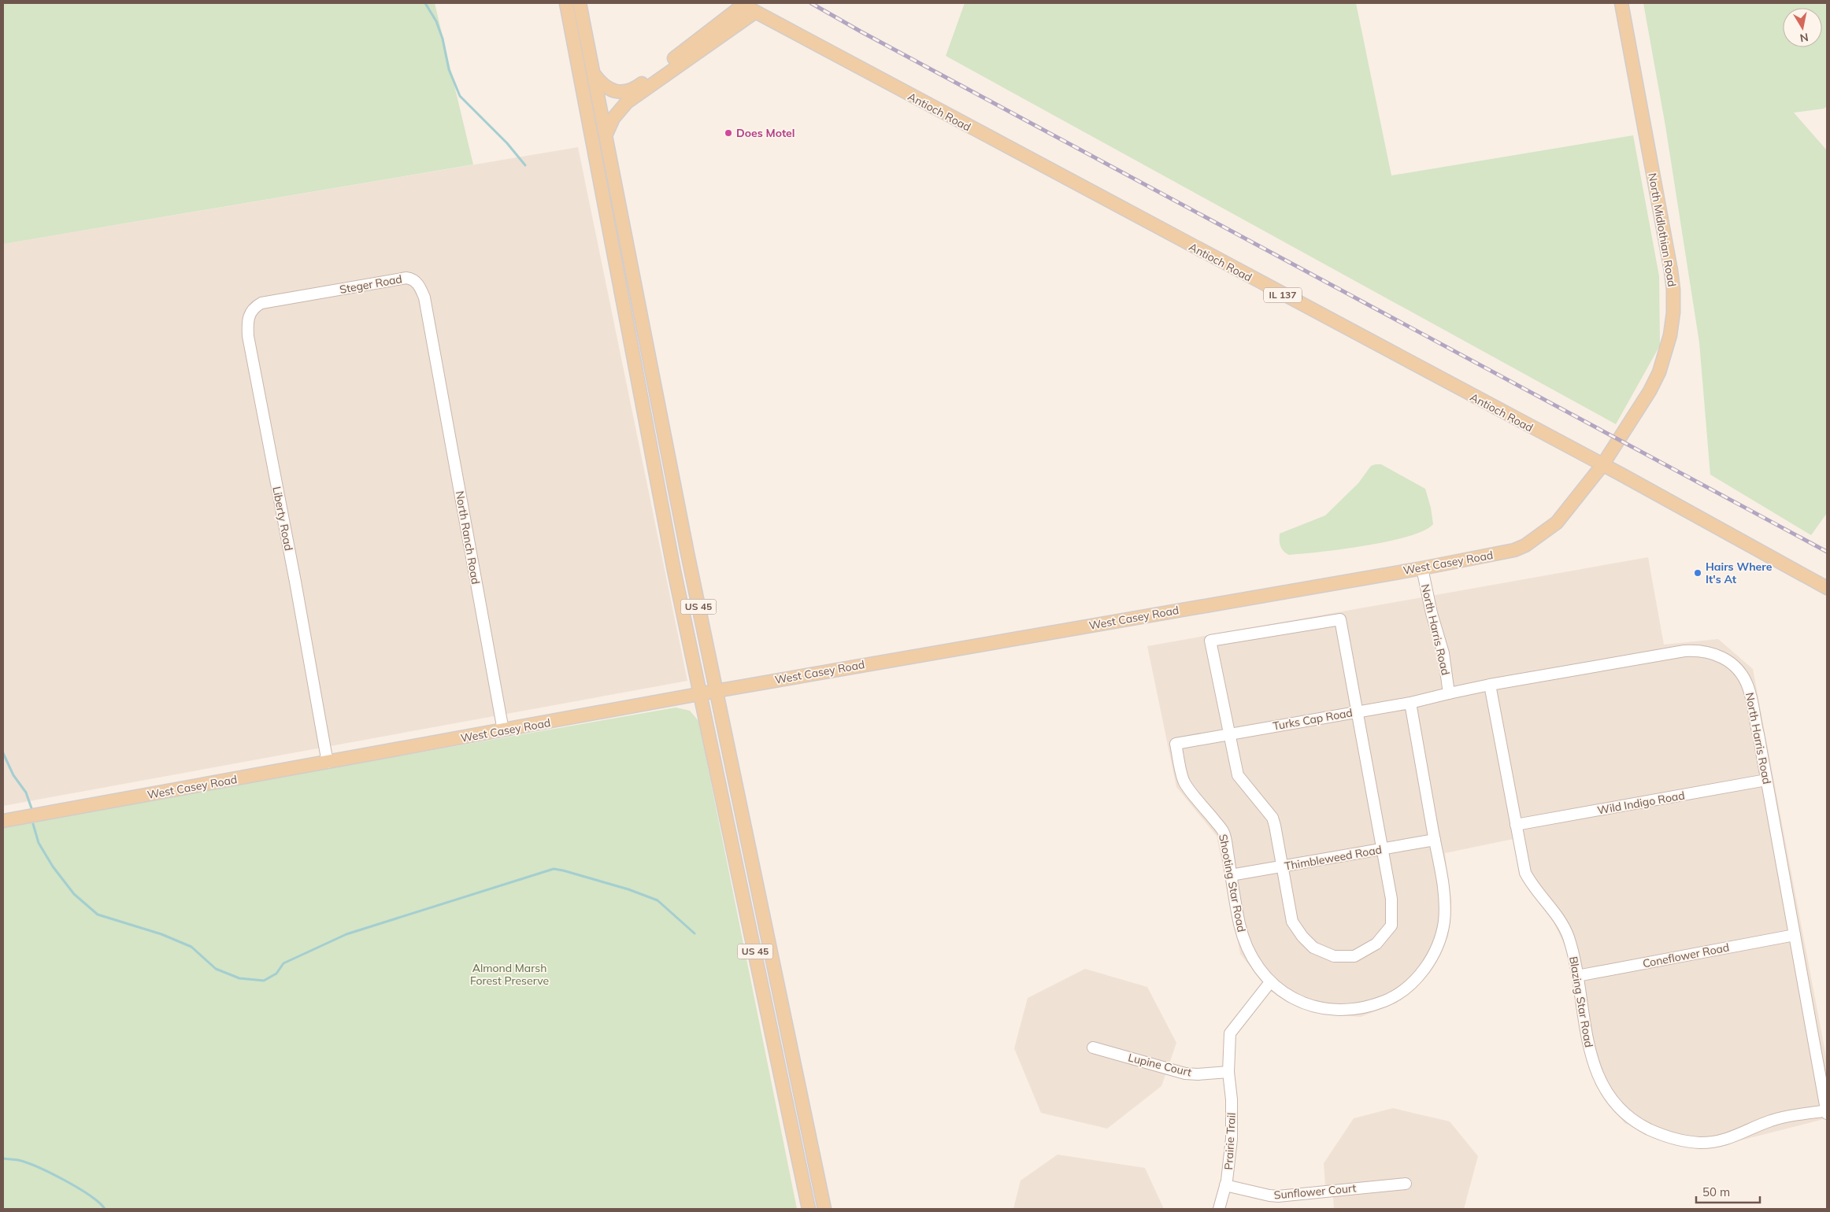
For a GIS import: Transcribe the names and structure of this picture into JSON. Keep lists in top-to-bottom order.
{
  "streets": {
    "main road": [
      "Antioch Road",
      "North Midlothian Road",
      "IL 137",
      "West Casey Road",
      "US 45"
    ],
    "street": [
      "Steger Road",
      "Liberty Road",
      "North Ranch Road",
      "North Harris Road",
      "Turks Cap Road",
      "Wild Indigo Road",
      "Thimbleweed Road",
      "Shooting Star Road",
      "Coneflower Road",
      "Blazing Star Road",
      "Lupine Court",
      "Prairie Trail",
      "Sunflower Court"
    ]
  },
  "crossings": [
    ["Antioch Road", "North Midlothian Road"],
    ["Antioch Road", "West Casey Road"],
    ["North Midlothian Road", "West Casey Road"],
    ["Steger Road", "Liberty Road"],
    ["Steger Road", "North Ranch Road"],
    ["Liberty Road", "West Casey Road"],
    ["North Ranch Road", "West Casey Road"],
    ["West Casey Road", "US 45"],
    ["West Casey Road", "North Harris Road"],
    ["North Harris Road", "Turks Cap Road"],
    ["North Harris Road", "Wild Indigo Road"],
    ["North Harris Road", "Coneflower Road"],
    ["North Harris Road", "Blazing Star Road"],
    ["Turks Cap Road", "Shooting Star Road"],
    ["Wild Indigo Road", "Blazing Star Road"],
    ["Thimbleweed Road", "Shooting Star Road"],
    ["Shooting Star Road", "Prairie Trail"],
    ["Coneflower Road", "Blazing Star Road"],
    ["Lupine Court", "Prairie Trail"],
    ["Prairie Trail", "Sunflower Court"]
  ],
  "parks": ["Almond Marsh Forest Preserve"],
  "places": ["Does Motel", "Hairs Where It's At"],
  "scale_bar": "50 m",
  "north": "bottom"
}
